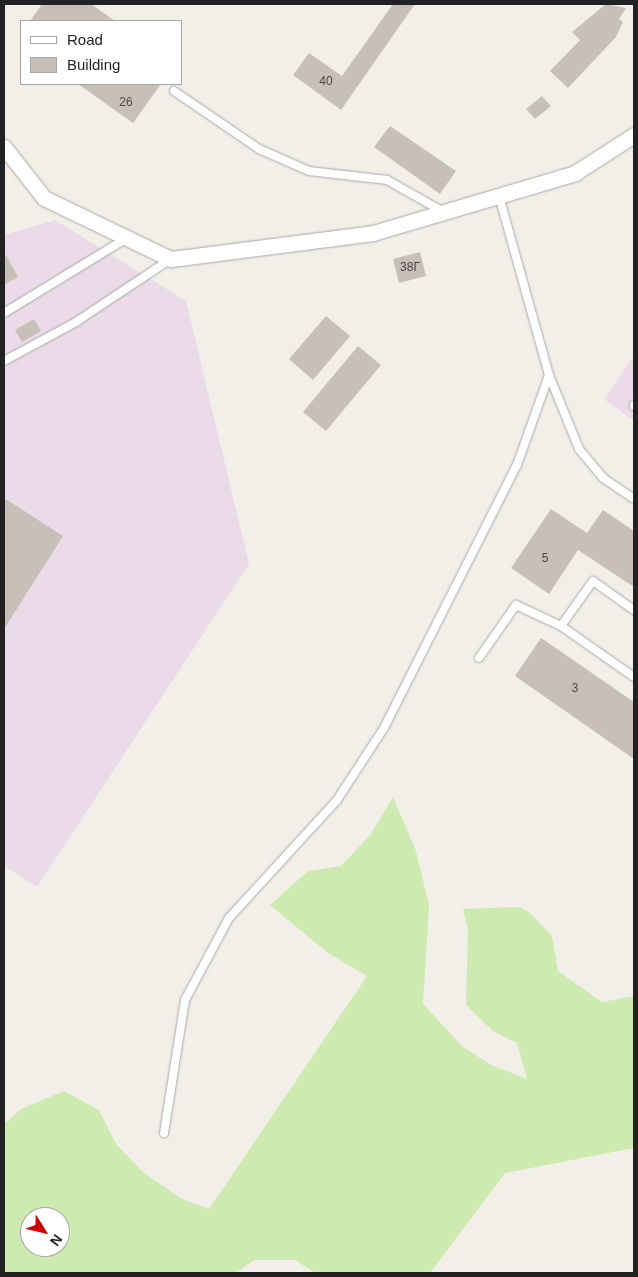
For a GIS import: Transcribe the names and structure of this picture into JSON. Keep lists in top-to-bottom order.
{
  "house_numbers": [
    "40",
    "26",
    "38Г",
    "5",
    "3"
  ],
  "legend": ["Road", "Building"],
  "north": "bottom right"
}
